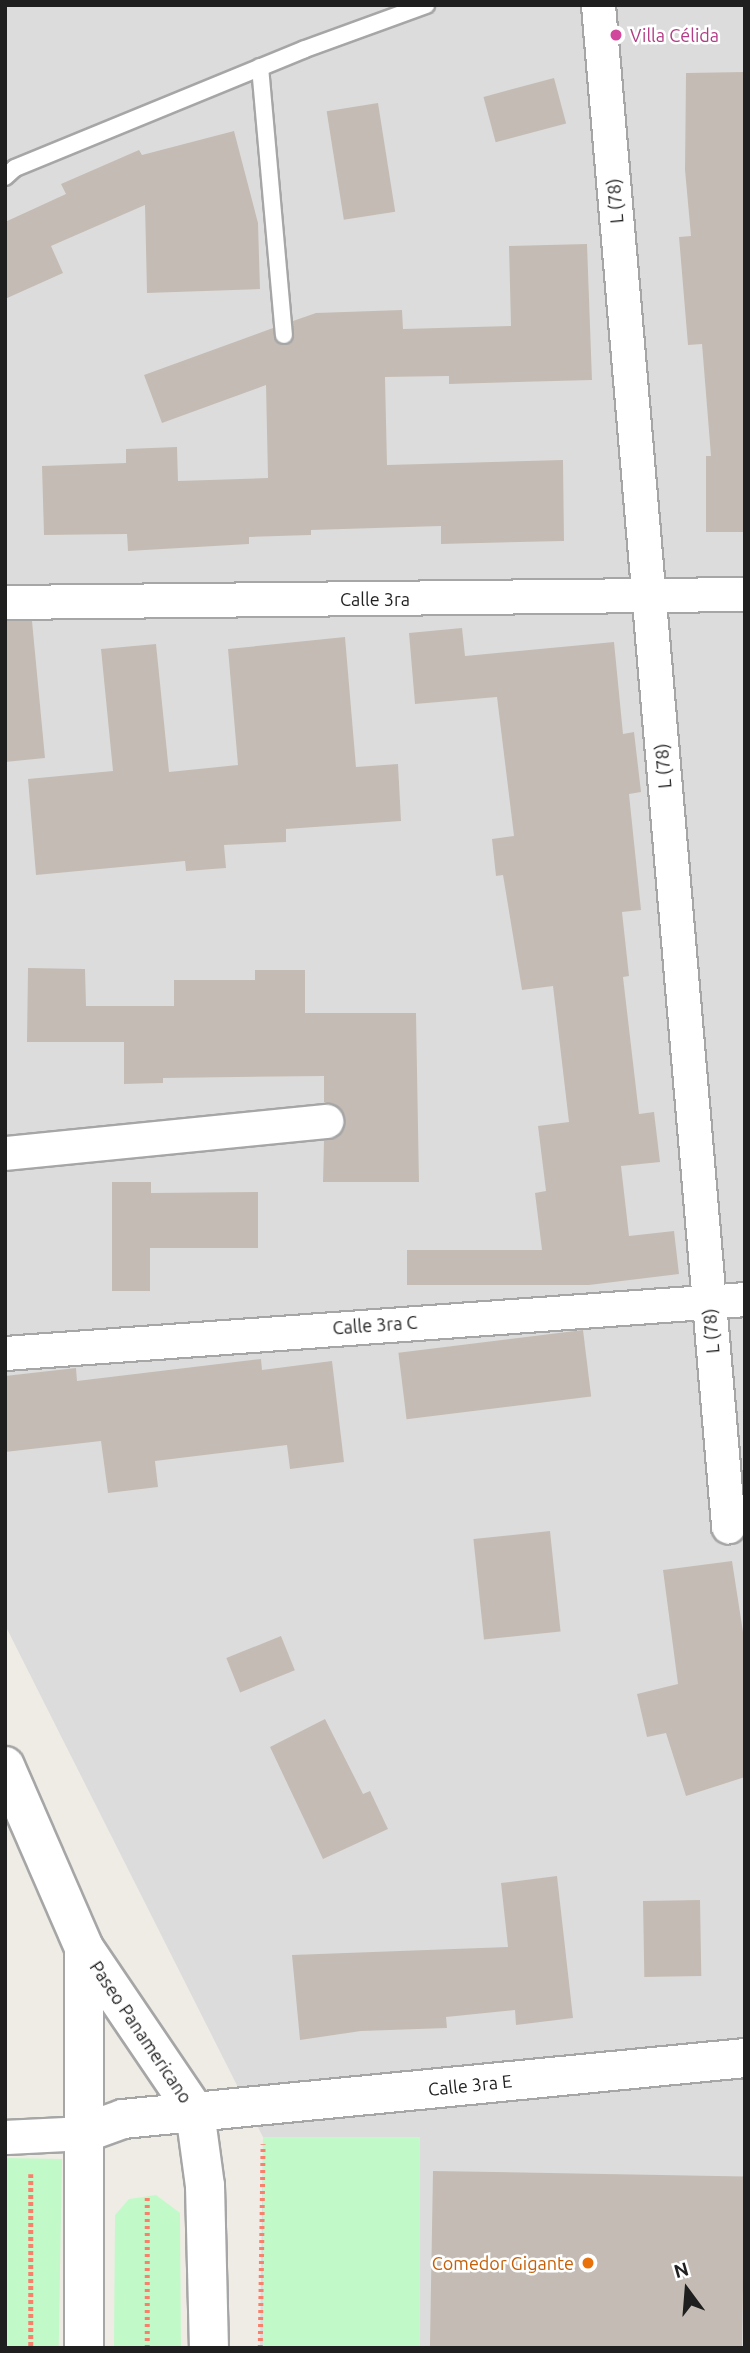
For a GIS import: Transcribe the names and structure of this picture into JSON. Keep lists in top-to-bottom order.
{
  "streets": {
    "street": [
      "L (78)",
      "Calle 3ra",
      "Calle 3ra C",
      "Paseo Panamericano",
      "Calle 3ra E"
    ]
  },
  "crossings": [
    ["L (78)", "Calle 3ra"],
    ["L (78)", "Calle 3ra C"],
    ["Paseo Panamericano", "Calle 3ra E"]
  ],
  "places": ["Villa Célida", "Comedor Gigante"],
  "north": "top"
}
